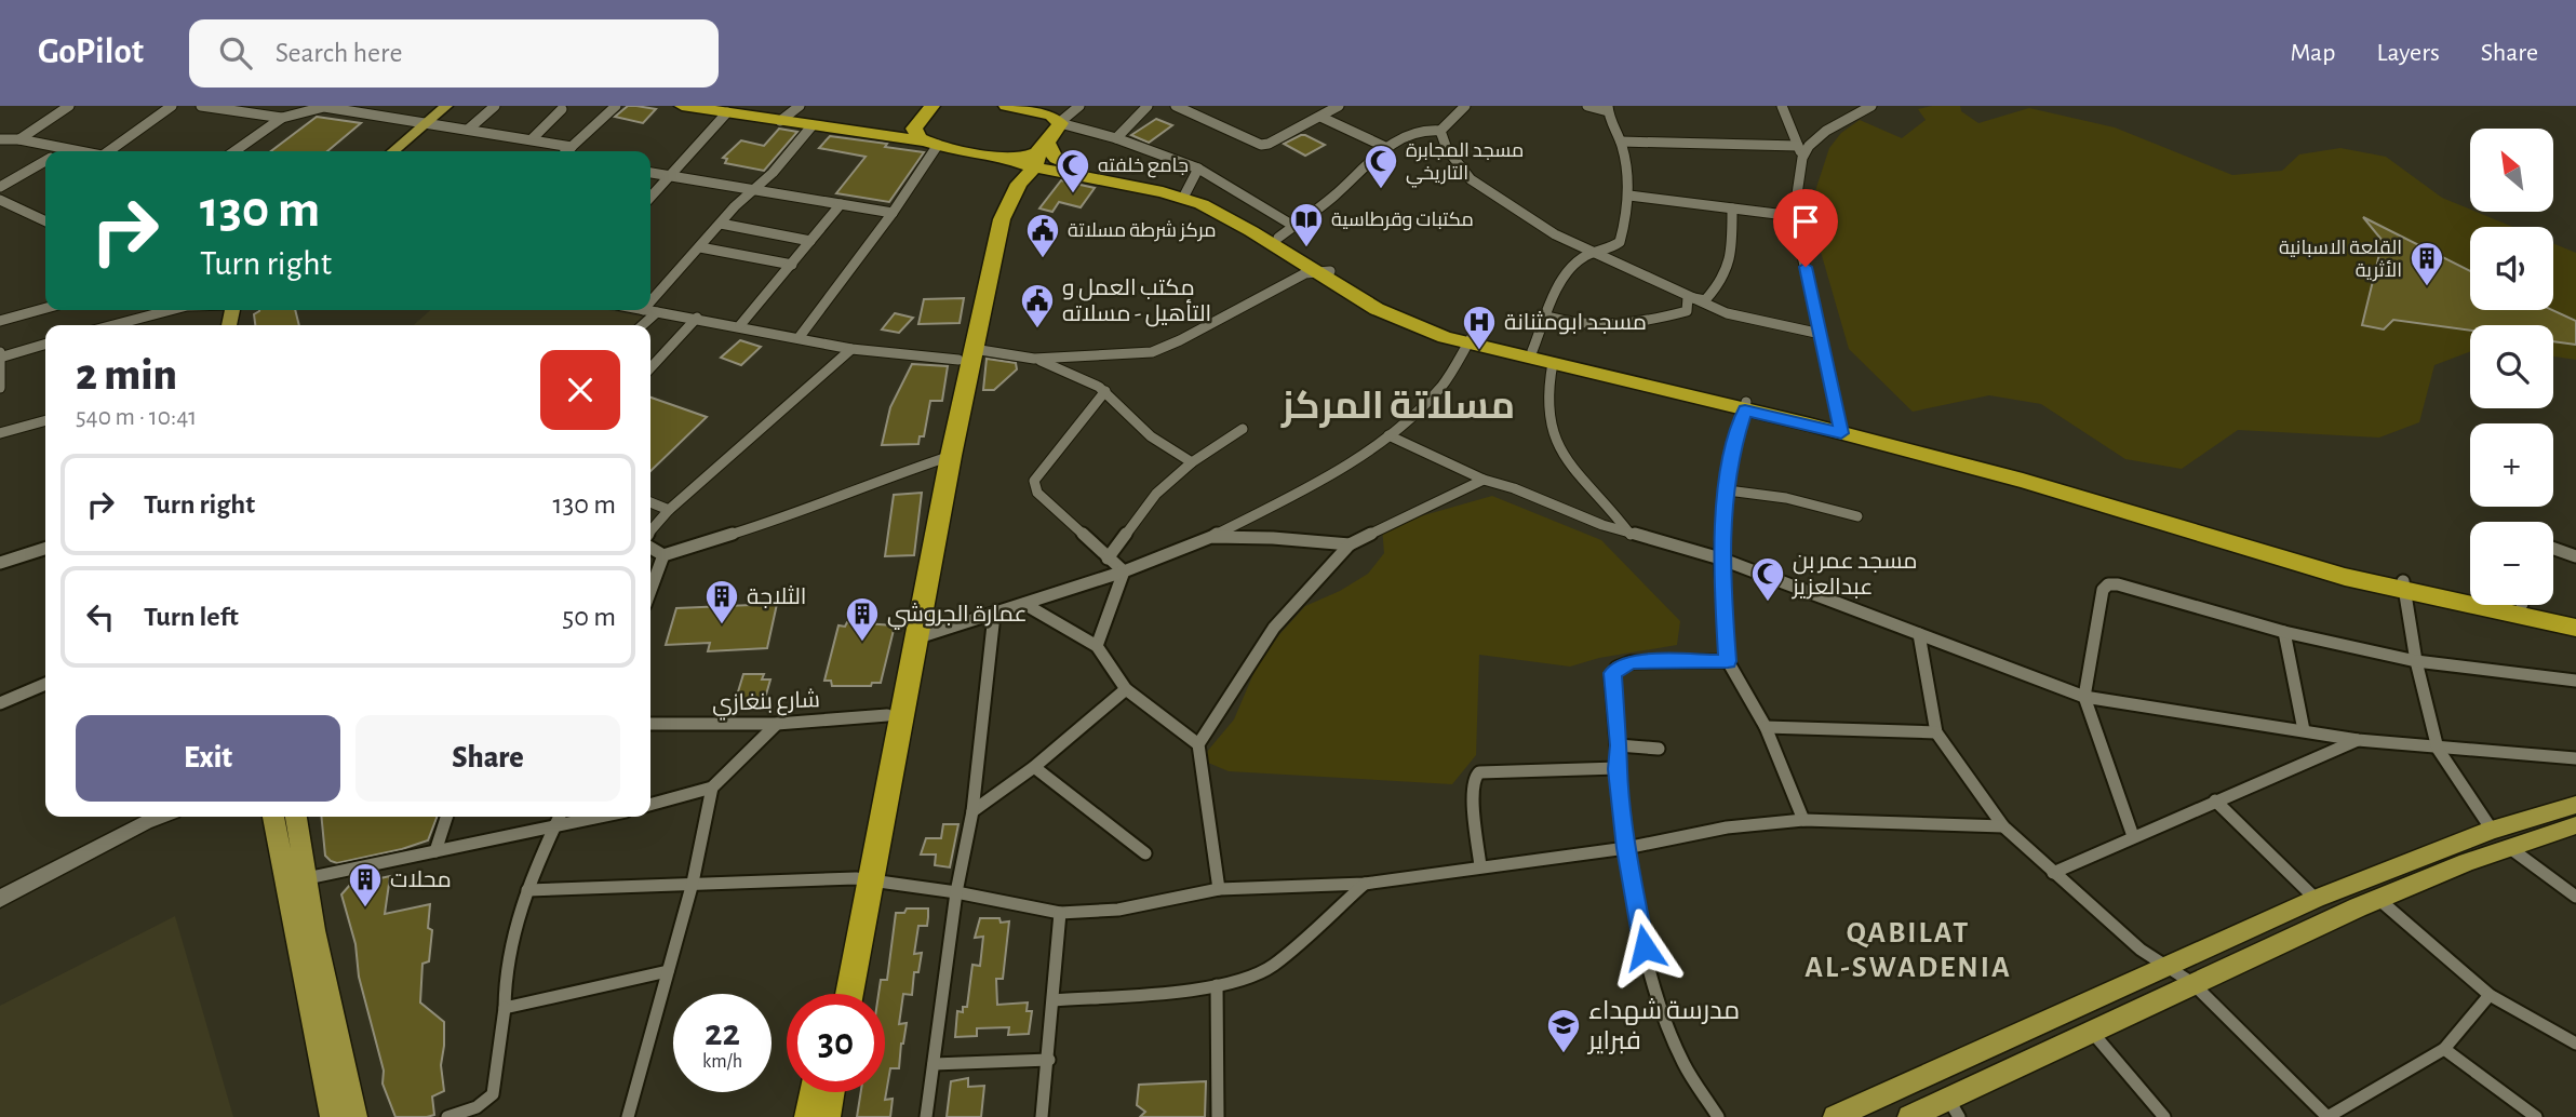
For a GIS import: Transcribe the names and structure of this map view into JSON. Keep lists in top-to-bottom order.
{
  "streets": {
    "street": ["شارع بنغازي"]
  },
  "districts": ["مسلاتة المركز", "QABILAT AL-SWADENIA"],
  "places": {
    "mosque": ["مسجد المجابرة التاريخي", "جامع خلفته", "مسجد عمر بن عبدالعزيز"],
    "library": ["مكتبات وقرطاسية"],
    "public building": ["مركز شرطة مسلاتة", "مكتب العمل و التأهيل - مسلاته"],
    "building": [
      "القلعة الاسبانية الأثرية",
      "الثلاجة",
      "عمارة الجروشي",
      "محلات"
    ],
    "hospital": ["مسجد ابومثنانة"],
    "school or university": ["مدرسة شهداء فبراير"]
  },
  "north": "top left",
  "page": {
    "header": "GoPilot",
    "search": "Search here",
    "nav": ["Map", "Layers", "Share"],
    "map_buttons": ["+", "−"],
    "turn": ["130 m", "Turn right"],
    "heading": ["2 min", "540 m · 10:41"],
    "list": [
      {
        "name": "Turn right",
        "value": "130 m"
      },
      {
        "name": "Turn left",
        "value": "50 m"
      }
    ],
    "buttons": ["Exit", "Share"],
    "speed": "22 km/h",
    "limit": "30"
  }
}
